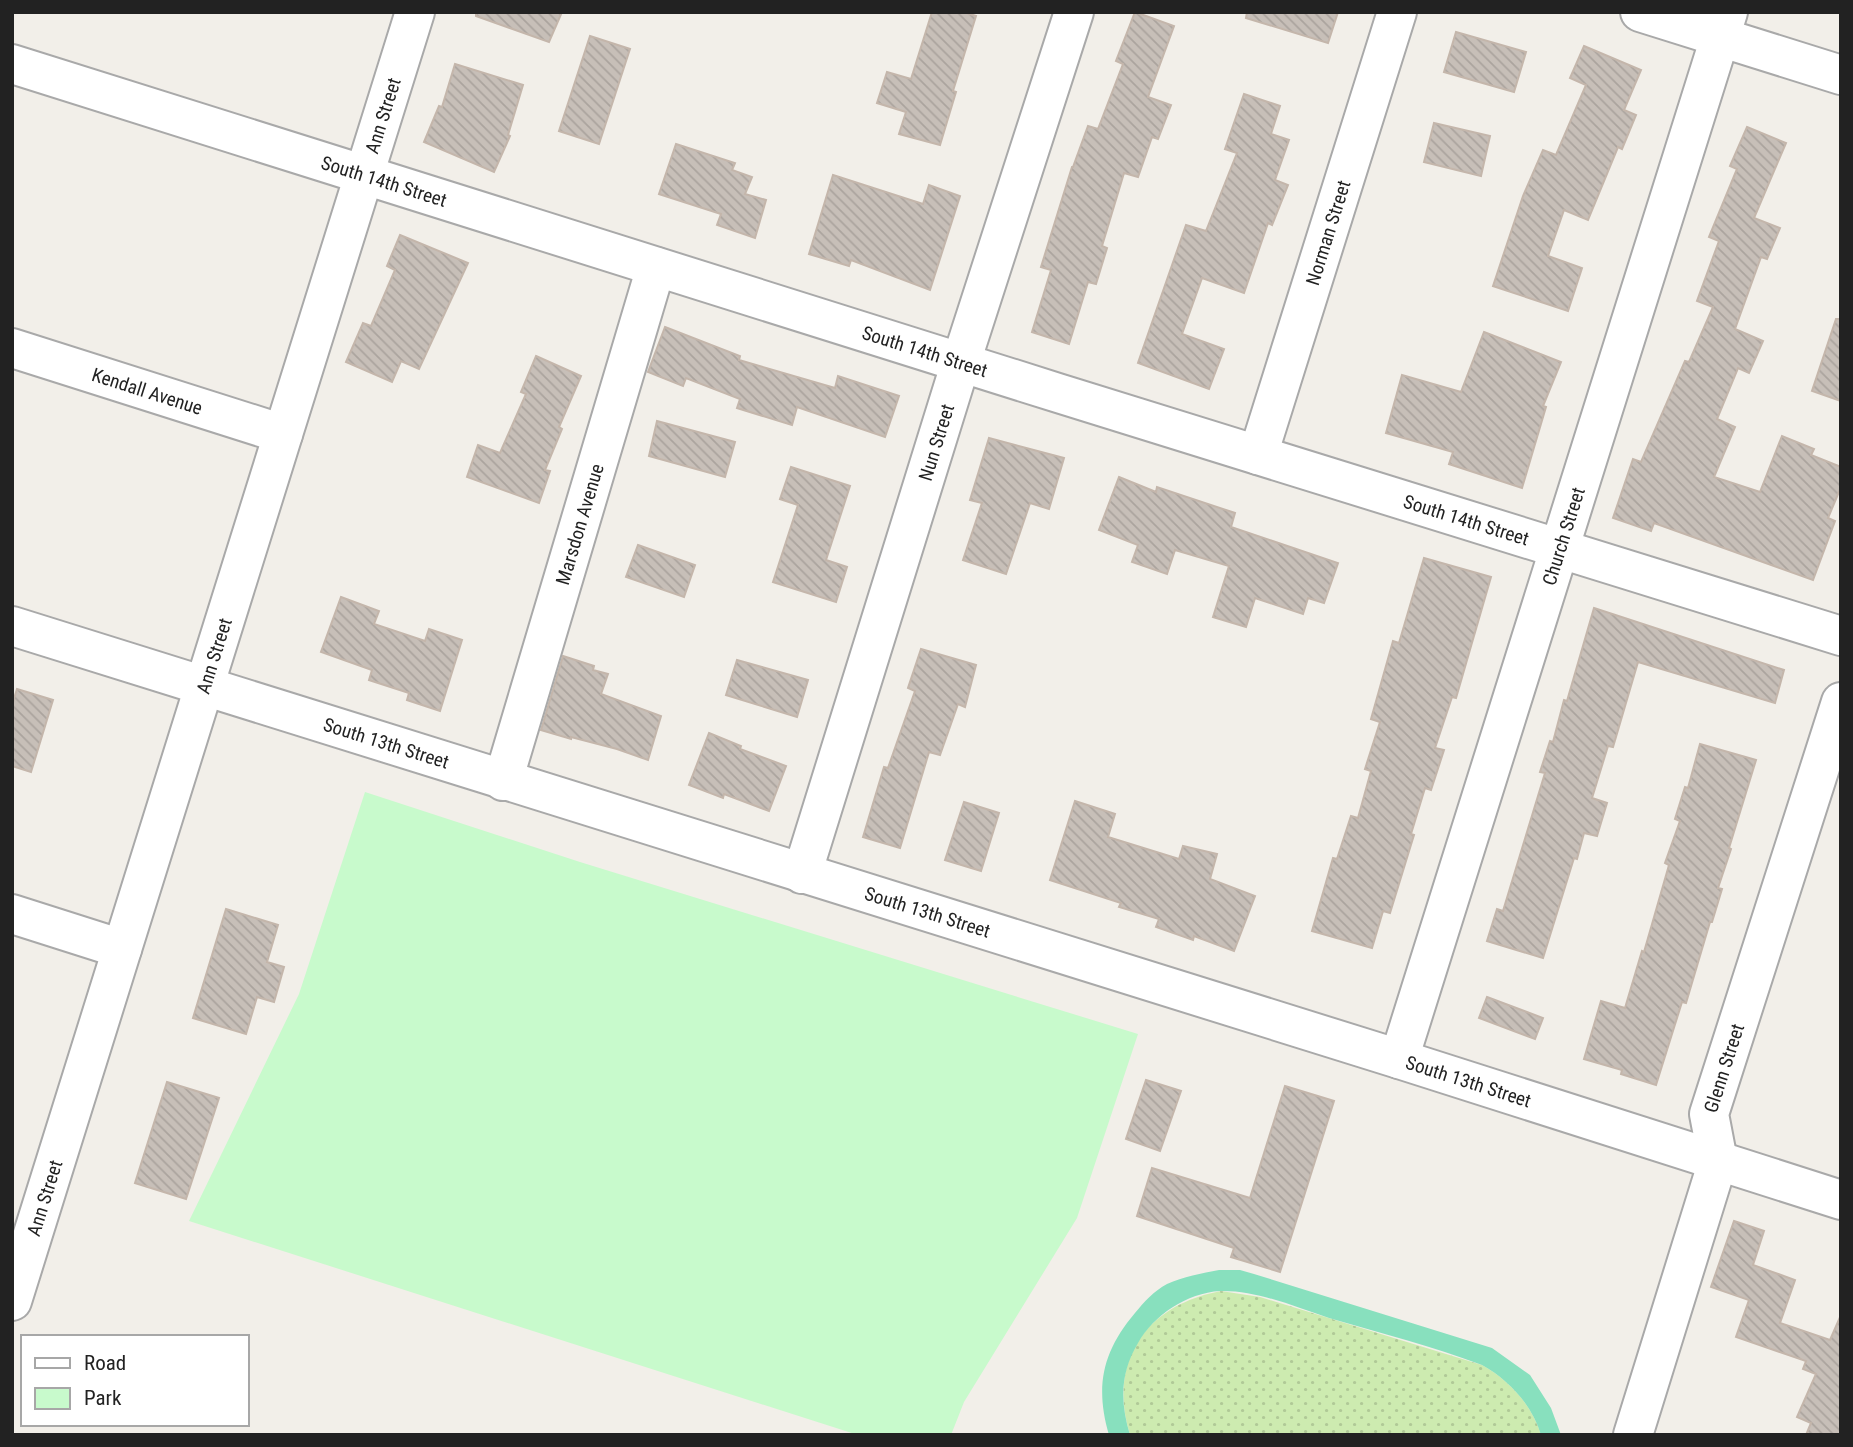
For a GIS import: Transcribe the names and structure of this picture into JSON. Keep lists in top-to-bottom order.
{
  "streets": {
    "street": [
      "Ann Street",
      "South 14th Street",
      "Norman Street",
      "Kendall Avenue",
      "Nun Street",
      "Marsdon Avenue",
      "Church Street",
      "South 13th Street",
      "Glenn Street"
    ]
  },
  "crossings": [
    ["Ann Street", "South 14th Street"],
    ["Ann Street", "Kendall Avenue"],
    ["Ann Street", "South 13th Street"],
    ["South 14th Street", "Norman Street"],
    ["South 14th Street", "Nun Street"],
    ["South 14th Street", "Marsdon Avenue"],
    ["South 14th Street", "Church Street"],
    ["Nun Street", "South 13th Street"],
    ["Marsdon Avenue", "South 13th Street"],
    ["Church Street", "South 13th Street"],
    ["South 13th Street", "Glenn Street"]
  ],
  "legend": ["Road", "Park"]
}
